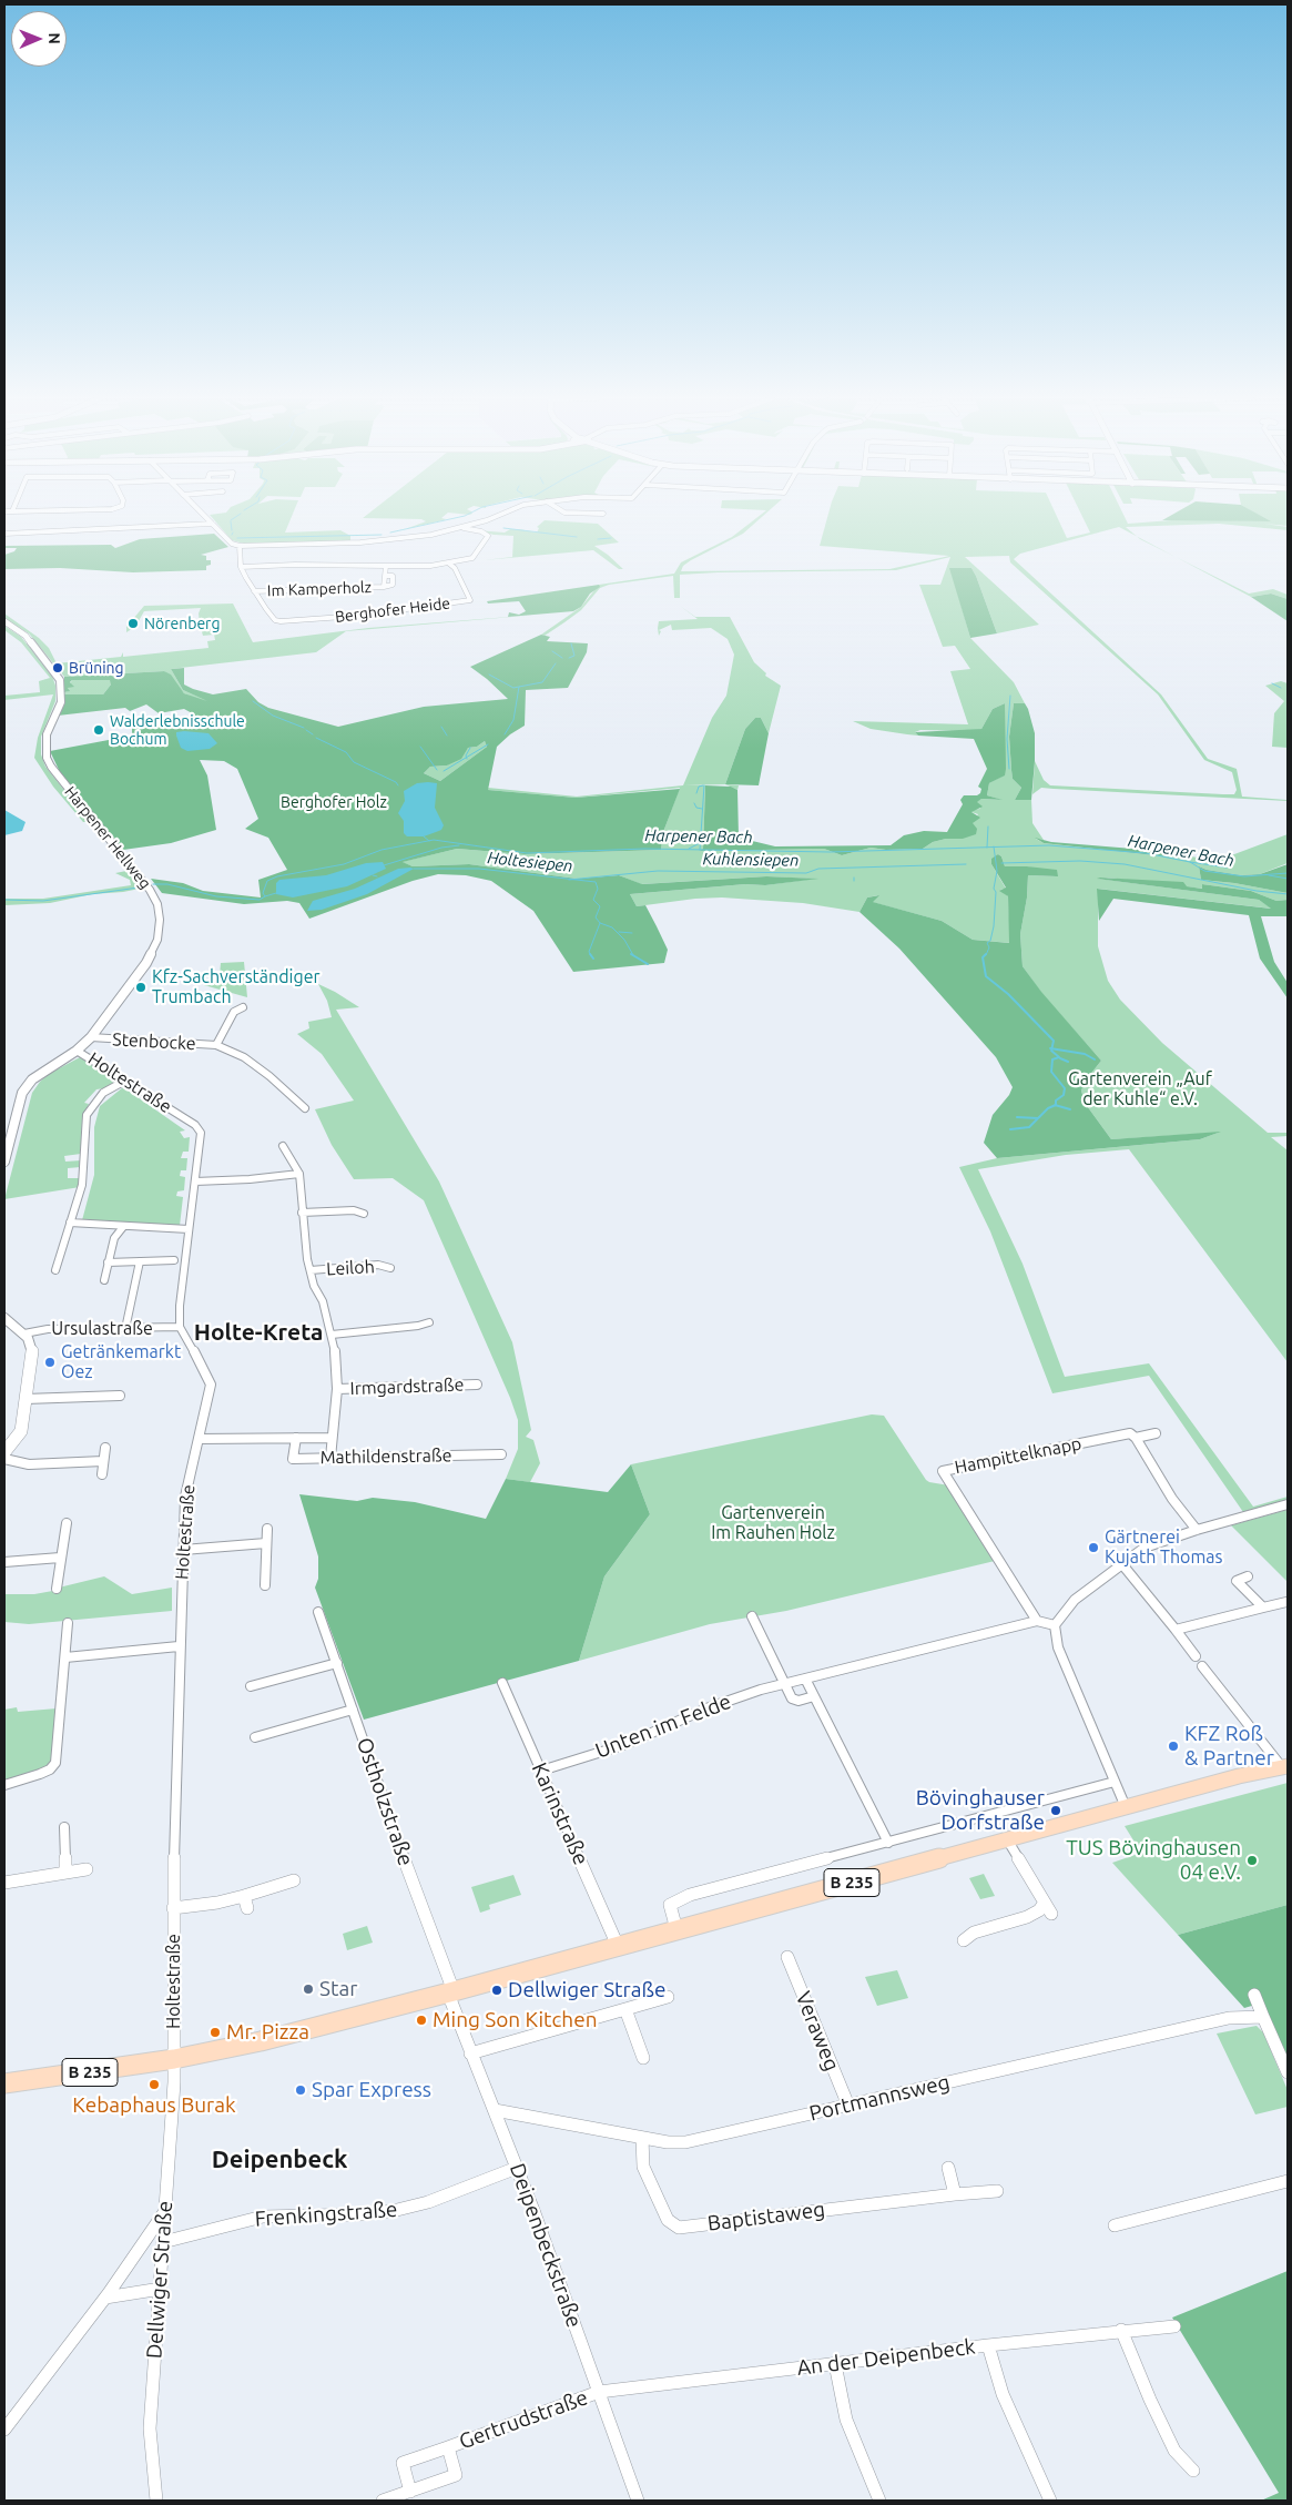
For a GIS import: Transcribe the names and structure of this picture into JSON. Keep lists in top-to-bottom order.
{
  "streets": {
    "main road": ["B 235"],
    "street": [
      "Im Kamperholz",
      "Berghofer Heide",
      "Harpener Hellweg",
      "Stenbocke",
      "Holtestraße",
      "Leiloh",
      "Ursulastraße",
      "Irmgardstraße",
      "Hampittelknapp",
      "Mathildenstraße",
      "Unten im Felde",
      "Ostholzstraße",
      "Karinstraße",
      "Veraweg",
      "Portmannsweg",
      "Frenkingstraße",
      "Baptistaweg",
      "Deipenbeckstraße",
      "Dellwiger Straße",
      "An der Deipenbeck",
      "Gertrudstraße"
    ]
  },
  "crossings": [
    ["Im Kamperholz", "Berghofer Heide"],
    ["Harpener Hellweg", "Stenbocke"],
    ["Harpener Hellweg", "Holtestraße"],
    ["Holtestraße", "Ursulastraße"],
    ["Holtestraße", "Mathildenstraße"],
    ["Holtestraße", "B 235"],
    ["Holtestraße", "Dellwiger Straße"],
    ["Hampittelknapp", "Unten im Felde"],
    ["Unten im Felde", "Karinstraße"],
    ["Ostholzstraße", "B 235"],
    ["Ostholzstraße", "Deipenbeckstraße"],
    ["Karinstraße", "B 235"],
    ["B 235", "Deipenbeckstraße"],
    ["B 235", "Dellwiger Straße"],
    ["Veraweg", "Portmannsweg"],
    ["Portmannsweg", "Baptistaweg"],
    ["Portmannsweg", "Deipenbeckstraße"],
    ["Frenkingstraße", "Deipenbeckstraße"],
    ["Frenkingstraße", "Dellwiger Straße"],
    ["Deipenbeckstraße", "An der Deipenbeck"],
    ["Deipenbeckstraße", "Gertrudstraße"],
    ["An der Deipenbeck", "Gertrudstraße"]
  ],
  "districts": ["Holte-Kreta", "Deipenbeck"],
  "water": ["Harpener Bach", "Kuhlensiepen", "Holtesiepen"],
  "parks": ["Berghofer Holz", "Gartenverein „Auf der Kuhle“ e.V.", "Gartenverein Im Rauhen Holz"],
  "places": [
    "Nörenberg",
    "Brüning",
    "Walderlebnisschule Bochum",
    "Kfz-Sachverständiger Trumbach",
    "Getränkemarkt Oez",
    "Gärtnerei Kujath Thomas",
    "KFZ Roß & Partner",
    "Bövinghauser Dorfstraße",
    "TUS Bövinghausen 04 e.V.",
    "Star",
    "Dellwiger Straße",
    "Ming Son Kitchen",
    "Mr. Pizza",
    "Kebaphaus Burak",
    "Spar Express"
  ],
  "north": "right"
}
